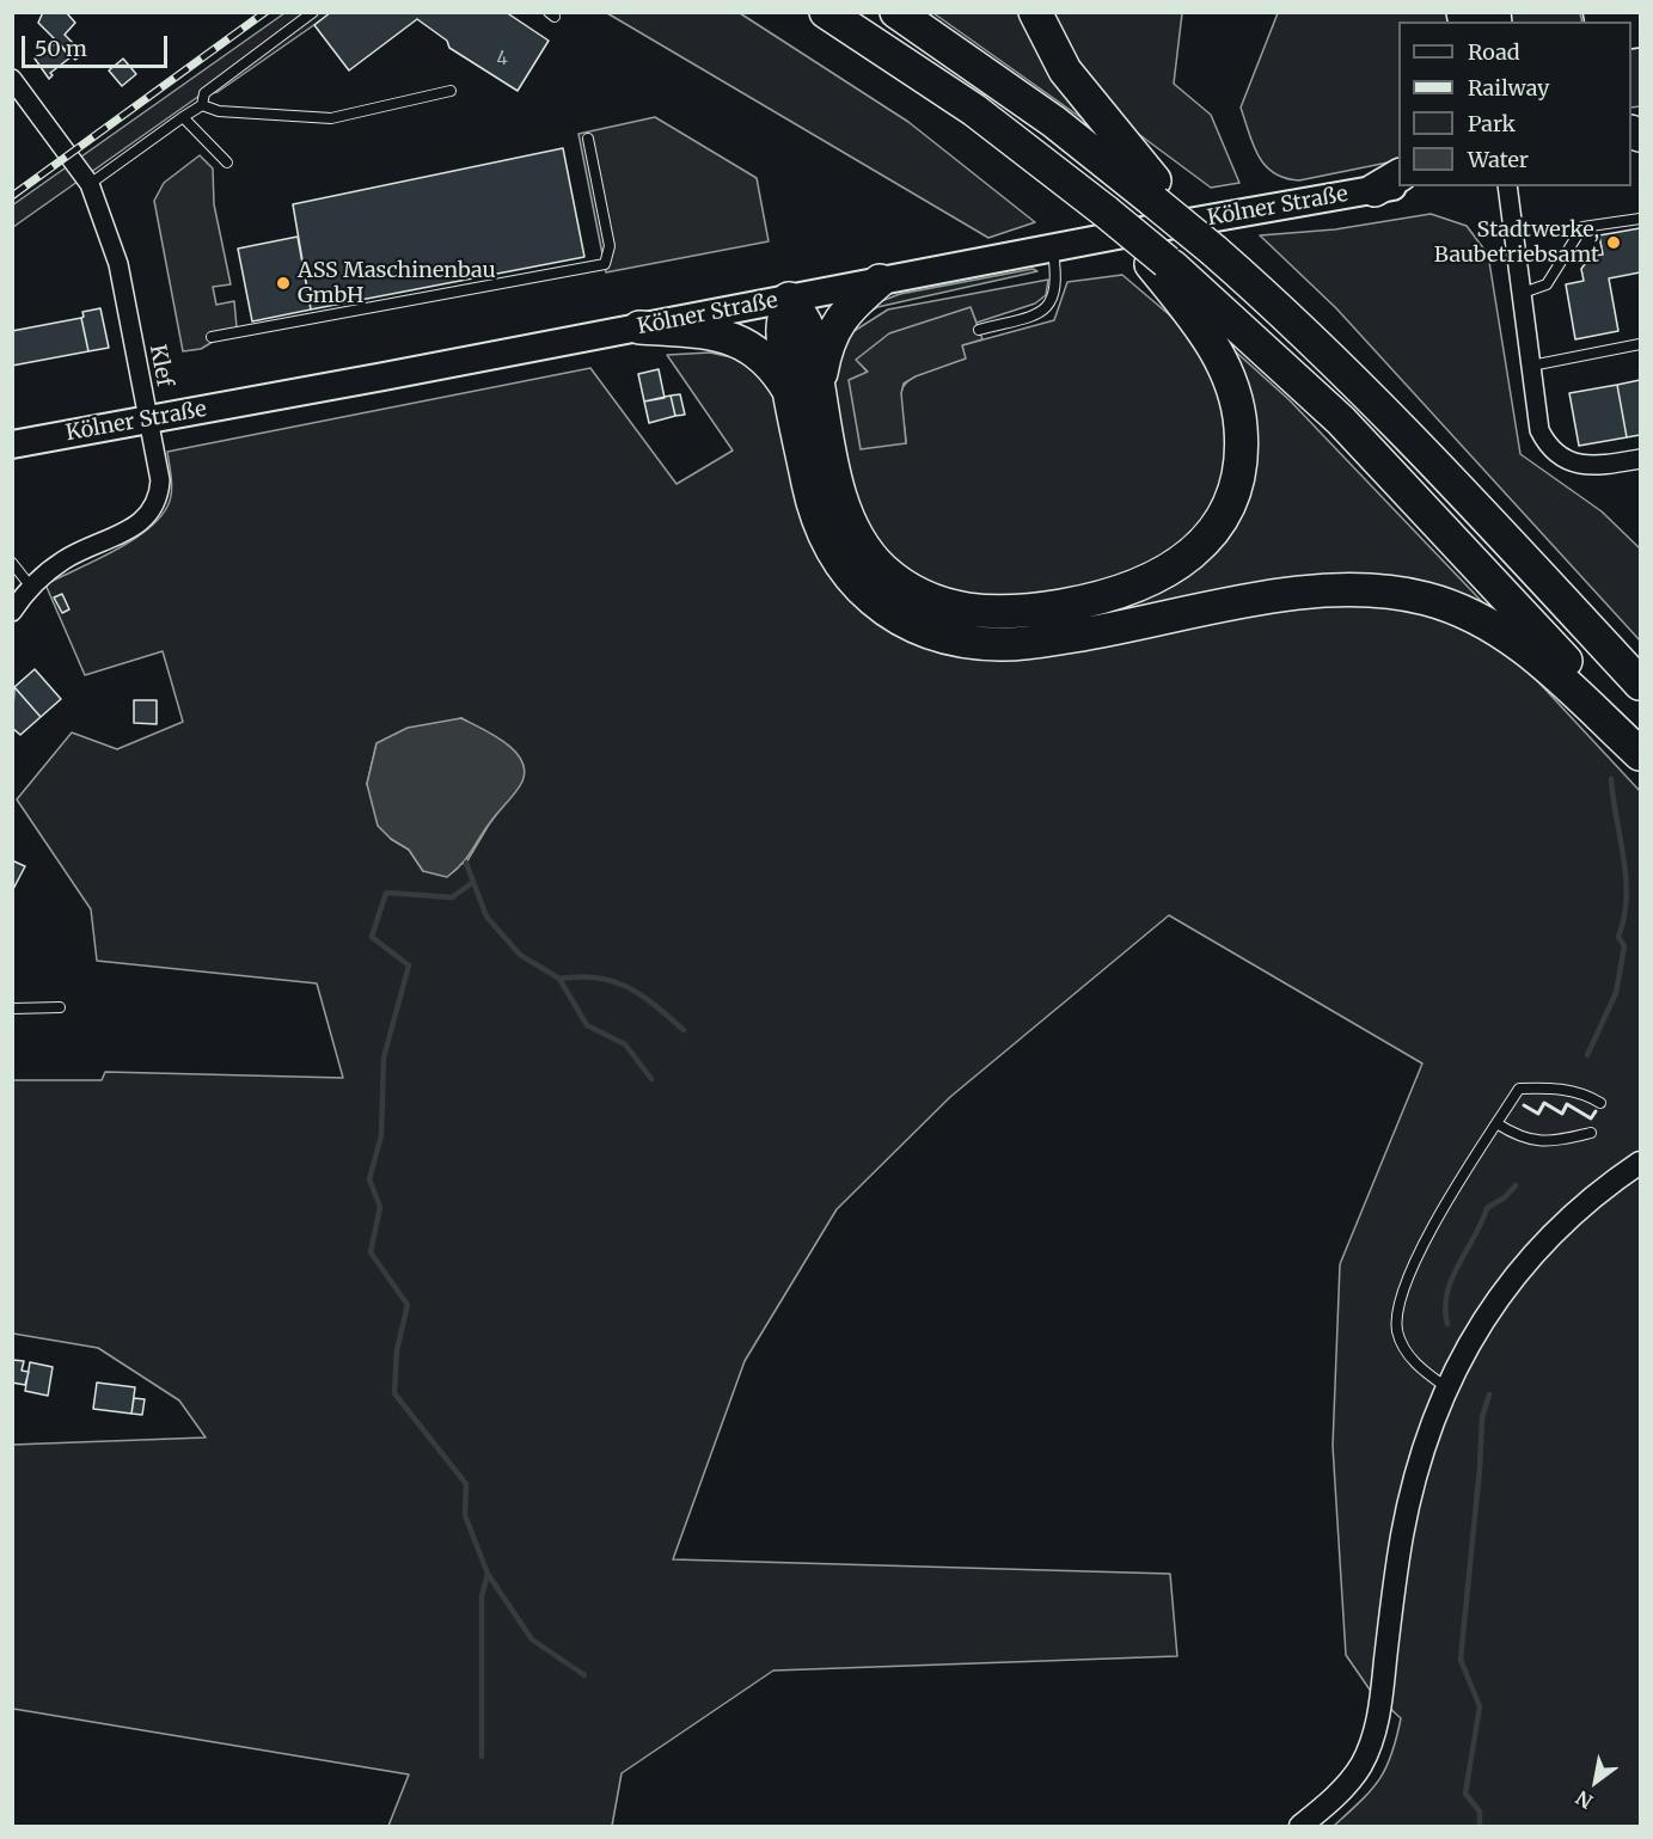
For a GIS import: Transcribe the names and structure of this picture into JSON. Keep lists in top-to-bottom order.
{
  "streets": {
    "main road": ["Kölner Straße"],
    "street": ["Klef"]
  },
  "crossings": [
    ["Kölner Straße", "Klef"]
  ],
  "places": ["Stadtwerke, Baubetriebsamt", "ASS Maschinenbau GmbH"],
  "house_numbers": ["4"],
  "legend": [
    "Road",
    "Railway",
    "Park",
    "Water"
  ],
  "scale_bar": "50 m",
  "north": "bottom left"
}
